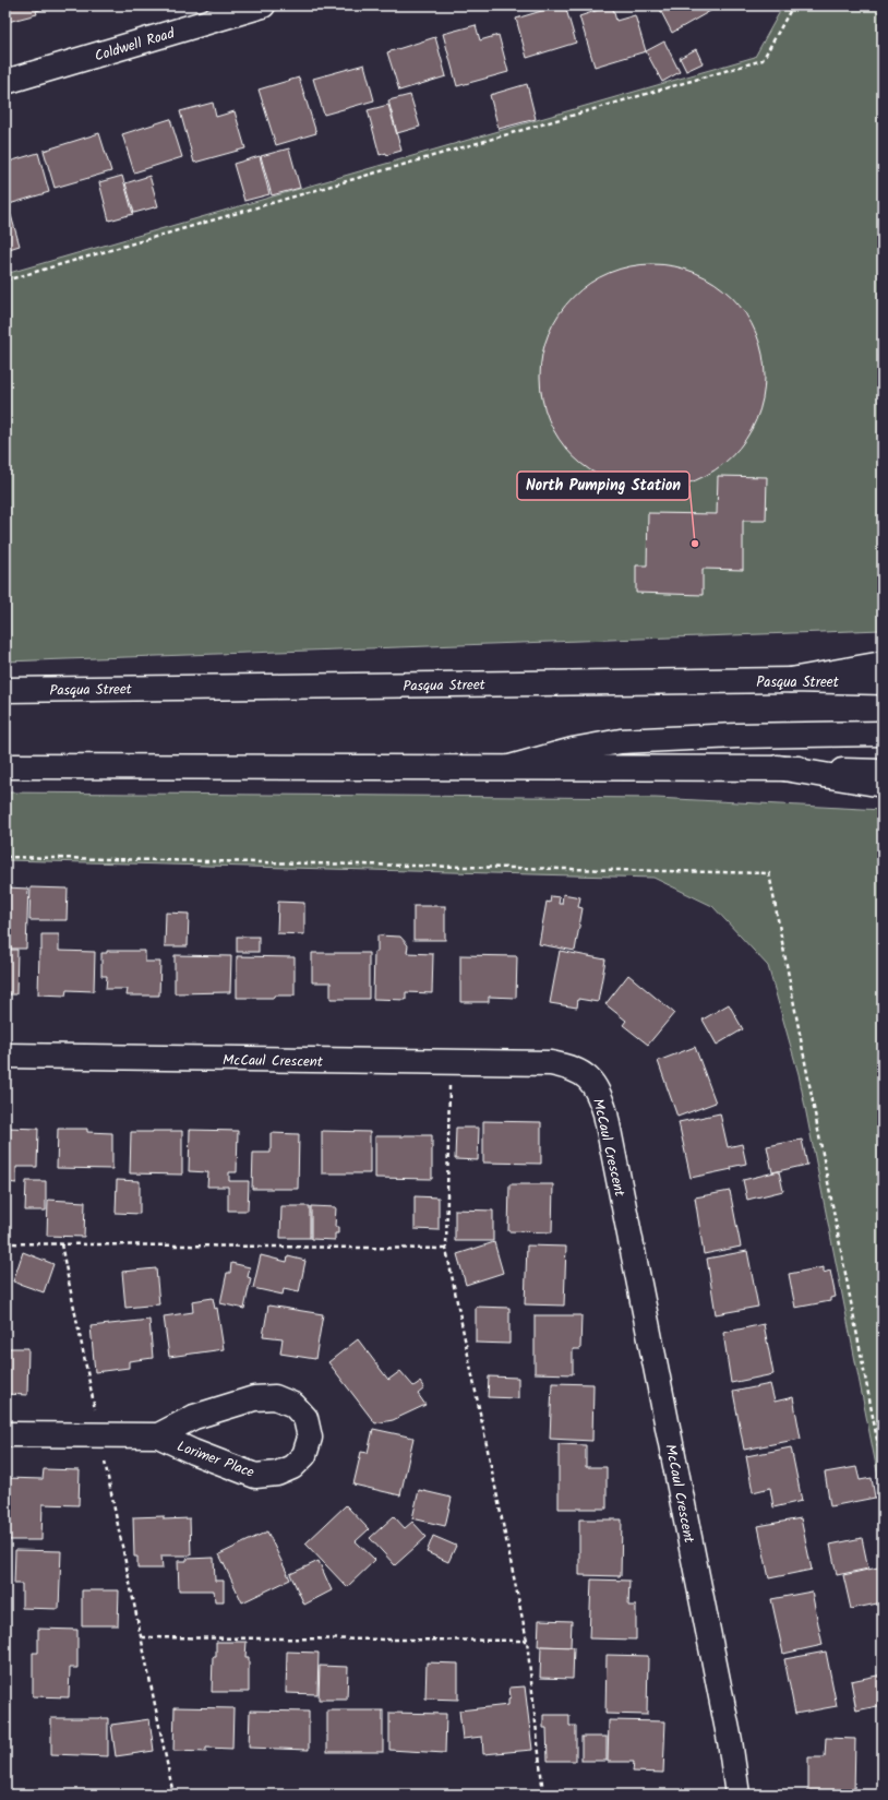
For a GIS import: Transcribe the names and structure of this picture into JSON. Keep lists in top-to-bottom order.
{
  "streets": {
    "main road": [
      "Coldwell Road",
      "Pasqua Street",
      "McCaul Crescent",
      "Lorimer Place"
    ]
  },
  "places": ["North Pumping Station"]
}
